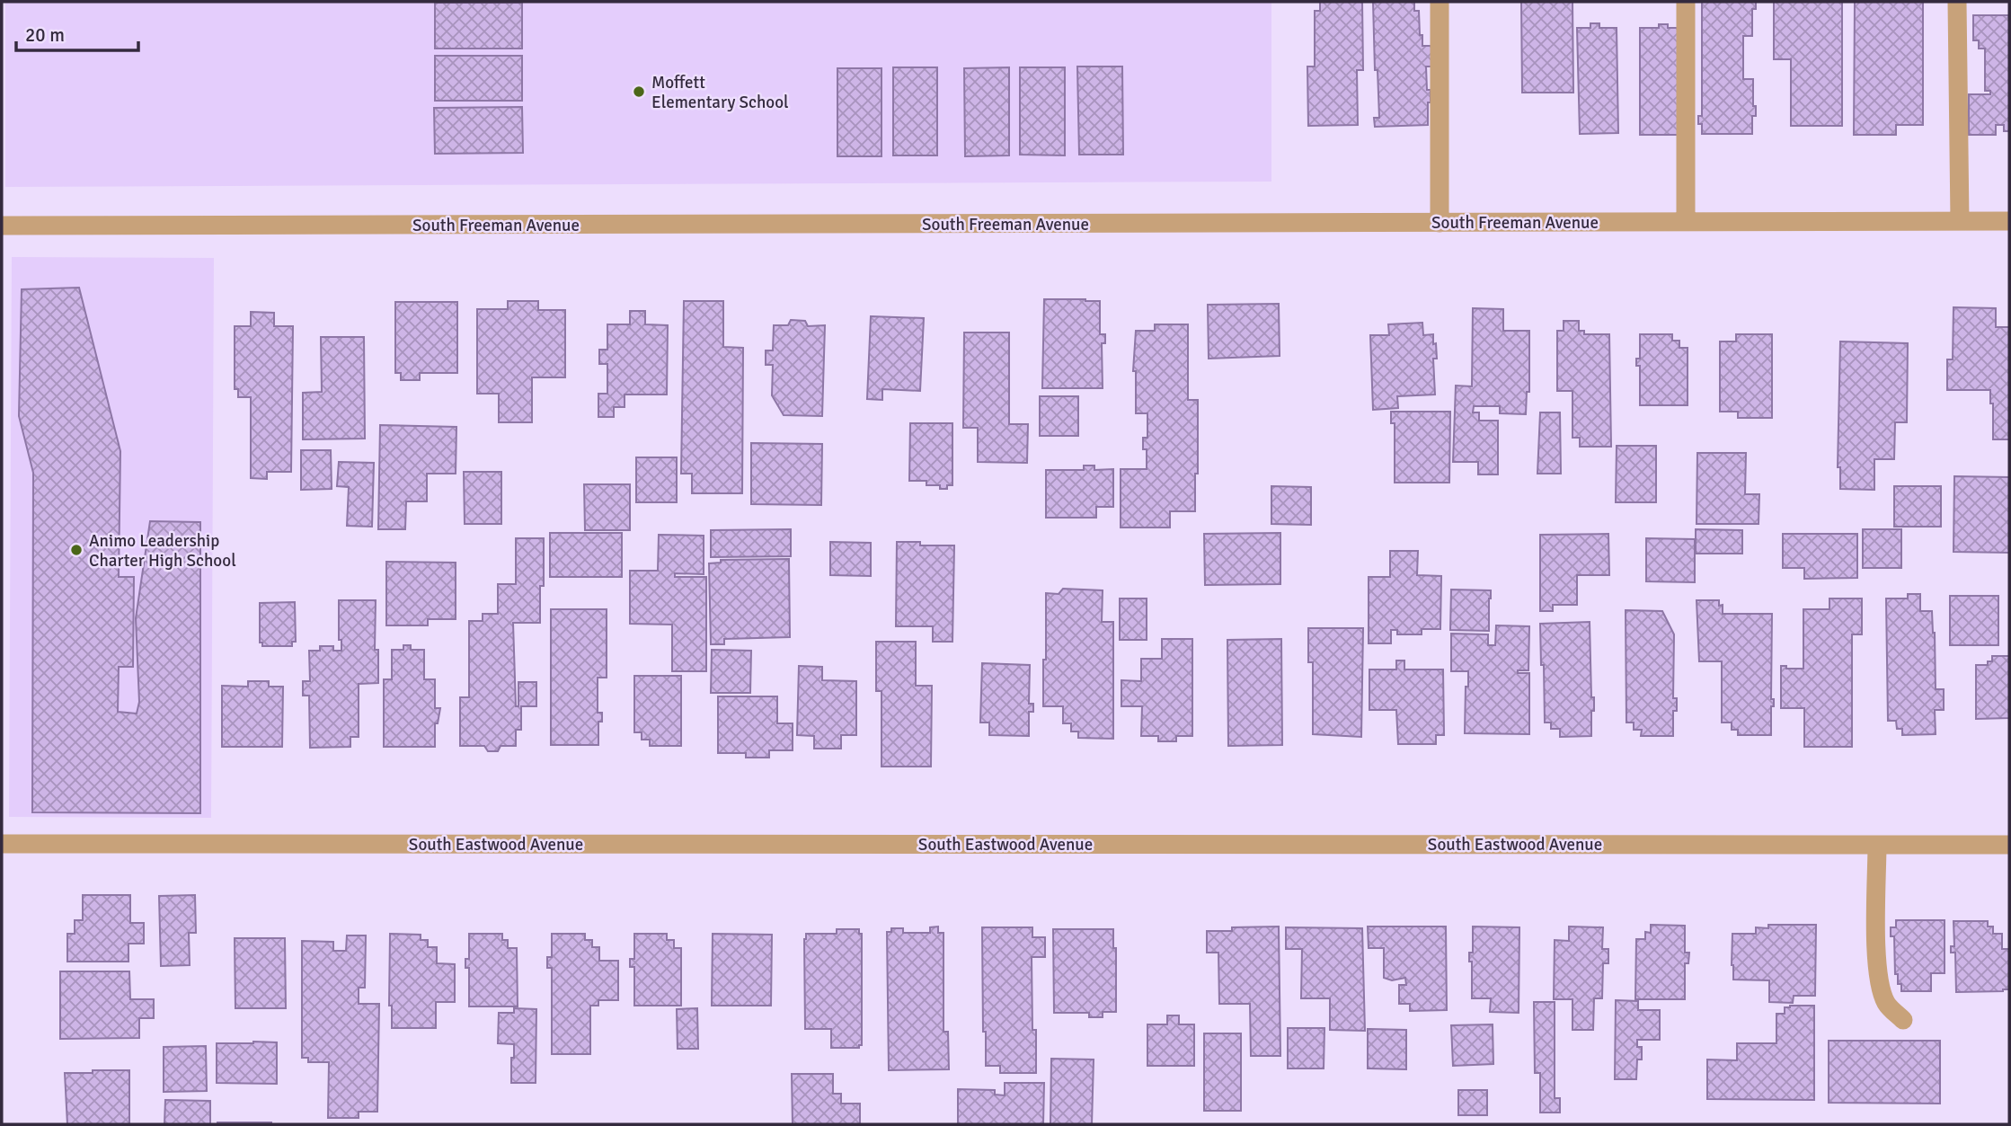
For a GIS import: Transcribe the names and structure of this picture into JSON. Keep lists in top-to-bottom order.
{
  "streets": {
    "street": ["South Freeman Avenue", "South Eastwood Avenue"]
  },
  "places": ["Moffett Elementary School", "Animo Leadership Charter High School"],
  "scale_bar": "20 m"
}
